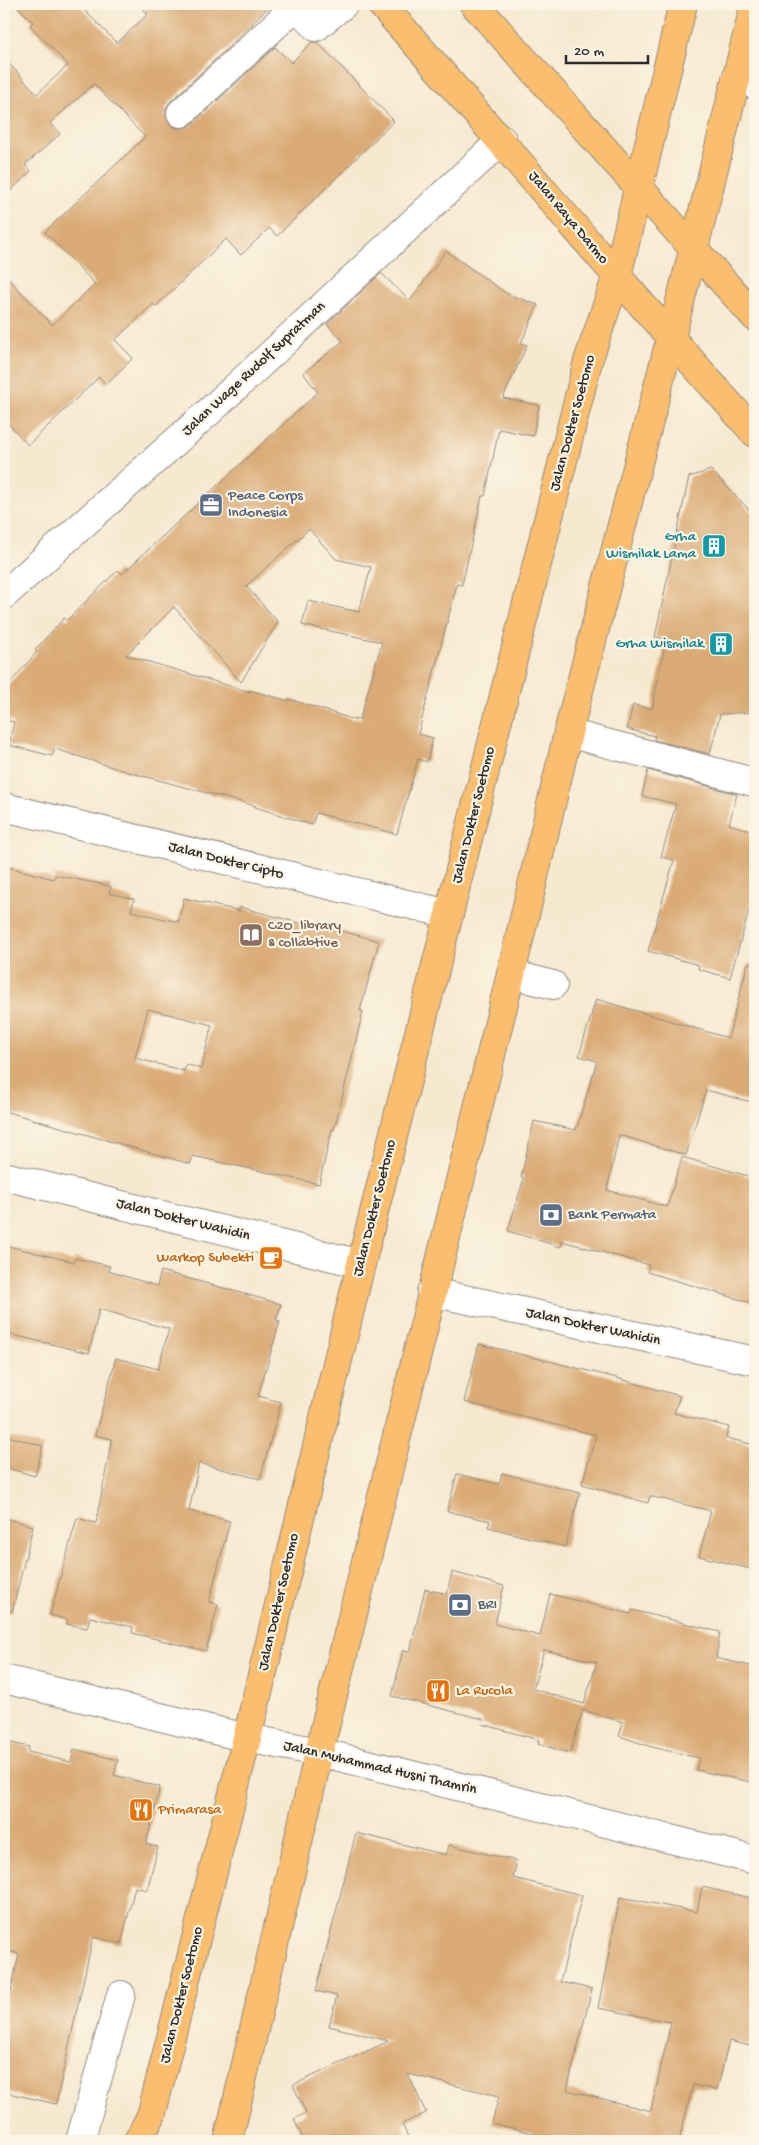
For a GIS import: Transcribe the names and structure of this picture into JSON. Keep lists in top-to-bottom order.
{
  "streets": {
    "main road": ["Jalan Raya Darmo", "Jalan Dokter Soetomo"],
    "street": [
      "Jalan Wage Rudolf Supratman",
      "Jalan Dokter Cipto",
      "Jalan Dokter Wahidin",
      "Jalan Muhammad Husni Thamrin"
    ]
  },
  "crossings": [
    ["Jalan Raya Darmo", "Jalan Wage Rudolf Supratman"],
    ["Jalan Raya Darmo", "Jalan Dokter Soetomo"],
    ["Jalan Dokter Soetomo", "Jalan Dokter Cipto"],
    ["Jalan Dokter Soetomo", "Jalan Dokter Wahidin"],
    ["Jalan Dokter Soetomo", "Jalan Muhammad Husni Thamrin"]
  ],
  "places": {
    "office": ["Peace Corps Indonesia"],
    "building": ["Grha Wismilak Lama", "Grha Wismilak"],
    "library": ["C2O_library & collabtive"],
    "bank": ["Bank Permata", "BRI"],
    "cafe": ["Warkop Subekti"],
    "restaurant": ["La Rucola", "Primarasa"]
  },
  "scale_bar": "20 m"
}
